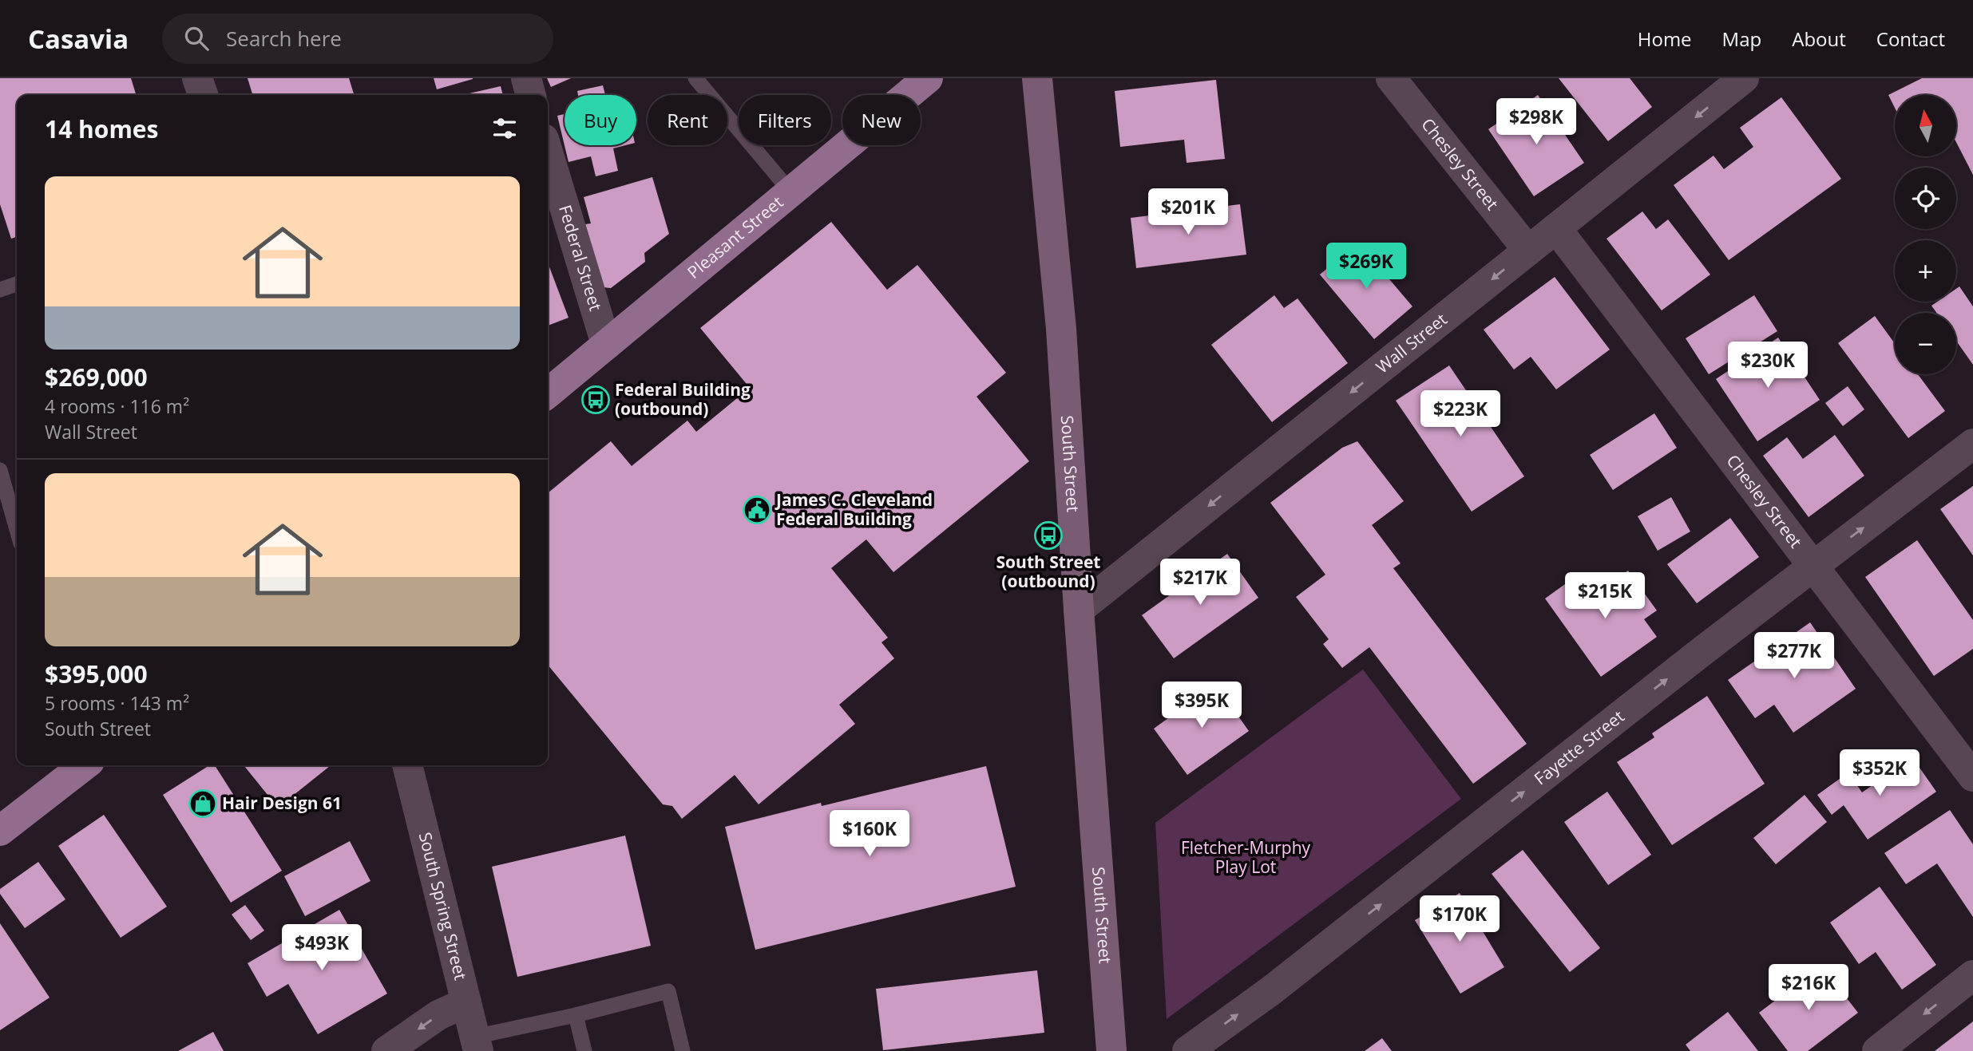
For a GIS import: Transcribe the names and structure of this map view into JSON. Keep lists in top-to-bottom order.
{
  "streets": {
    "main road": ["Pleasant Street", "South Street"],
    "street": [
      "Chesley Street",
      "Federal Street",
      "Wall Street",
      "Fayette Street",
      "South Spring Street"
    ]
  },
  "crossings": [
    ["Chesley Street", "Wall Street"],
    ["Chesley Street", "Fayette Street"],
    ["Pleasant Street", "Federal Street"],
    ["Wall Street", "South Street"]
  ],
  "one_way": ["Wall Street", "Fayette Street"],
  "parks": ["Fletcher-Murphy Play Lot"],
  "places": {
    "bus stop": ["Federal Building (outbound)", "South Street (outbound)"],
    "public building": ["James C. Cleveland Federal Building"],
    "shop": ["Hair Design 61"]
  },
  "north": "top",
  "page": {
    "header": "Casavia",
    "search": "Search here",
    "nav": [
      "Home",
      "Map",
      "About",
      "Contact"
    ],
    "map_buttons": ["+", "−"],
    "chip": [
      "Buy",
      "Rent",
      "Filters",
      "New"
    ],
    "heading": "14 homes",
    "price": [
      "$298K",
      "$201K",
      "$269K",
      "$230K",
      "$223K",
      "$217K",
      "$215K",
      "$277K",
      "$395K",
      "$352K",
      "$160K",
      "$170K",
      "$493K",
      "$216K"
    ],
    "list": [
      {
        "name": "$269,000",
        "note": "4 rooms · 116 m² · Wall Street"
      },
      {
        "name": "$395,000",
        "note": "5 rooms · 143 m² · South Street"
      }
    ]
  }
}
